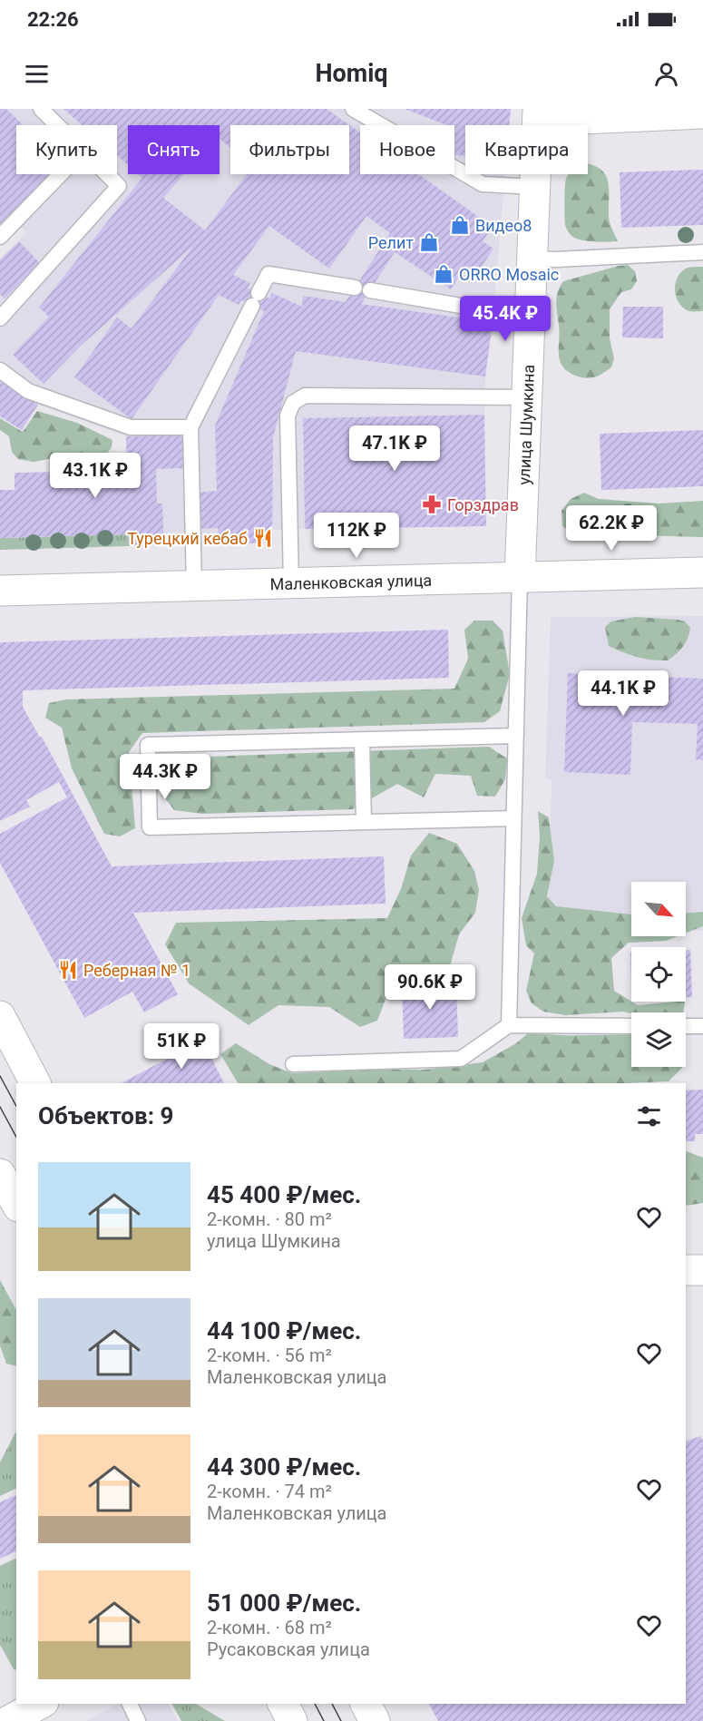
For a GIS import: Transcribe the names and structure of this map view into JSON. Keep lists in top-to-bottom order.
{
  "streets": {
    "street": ["улица Шумкина", "Маленковская улица"]
  },
  "crossings": [
    ["улица Шумкина", "Маленковская улица"]
  ],
  "places": {
    "shop": ["Видео8", "Релит", "ORRO Mosaic"],
    "pharmacy": ["Горздрав"],
    "restaurant": ["Турецкий кебаб", "Реберная № 1"]
  },
  "north": "bottom right",
  "page": {
    "status": "22:26",
    "header": "Homiq",
    "chip": [
      "Купить",
      "Снять",
      "Фильтры",
      "Новое",
      "Квартира"
    ],
    "price": [
      "45.4K ₽",
      "47.1K ₽",
      "43.1K ₽",
      "62.2K ₽",
      "112K ₽",
      "44.1K ₽",
      "44.3K ₽",
      "90.6K ₽",
      "51K ₽"
    ],
    "heading": "Объектов: 9",
    "list": [
      {
        "name": "45 400 ₽/мес.",
        "note": "2-комн. · 80 m² · улица Шумкина"
      },
      {
        "name": "44 100 ₽/мес.",
        "note": "2-комн. · 56 m² · Маленковская улица"
      },
      {
        "name": "44 300 ₽/мес.",
        "note": "2-комн. · 74 m² · Маленковская улица"
      },
      {
        "name": "51 000 ₽/мес.",
        "note": "2-комн. · 68 m² · Русаковская улица"
      }
    ]
  }
}
